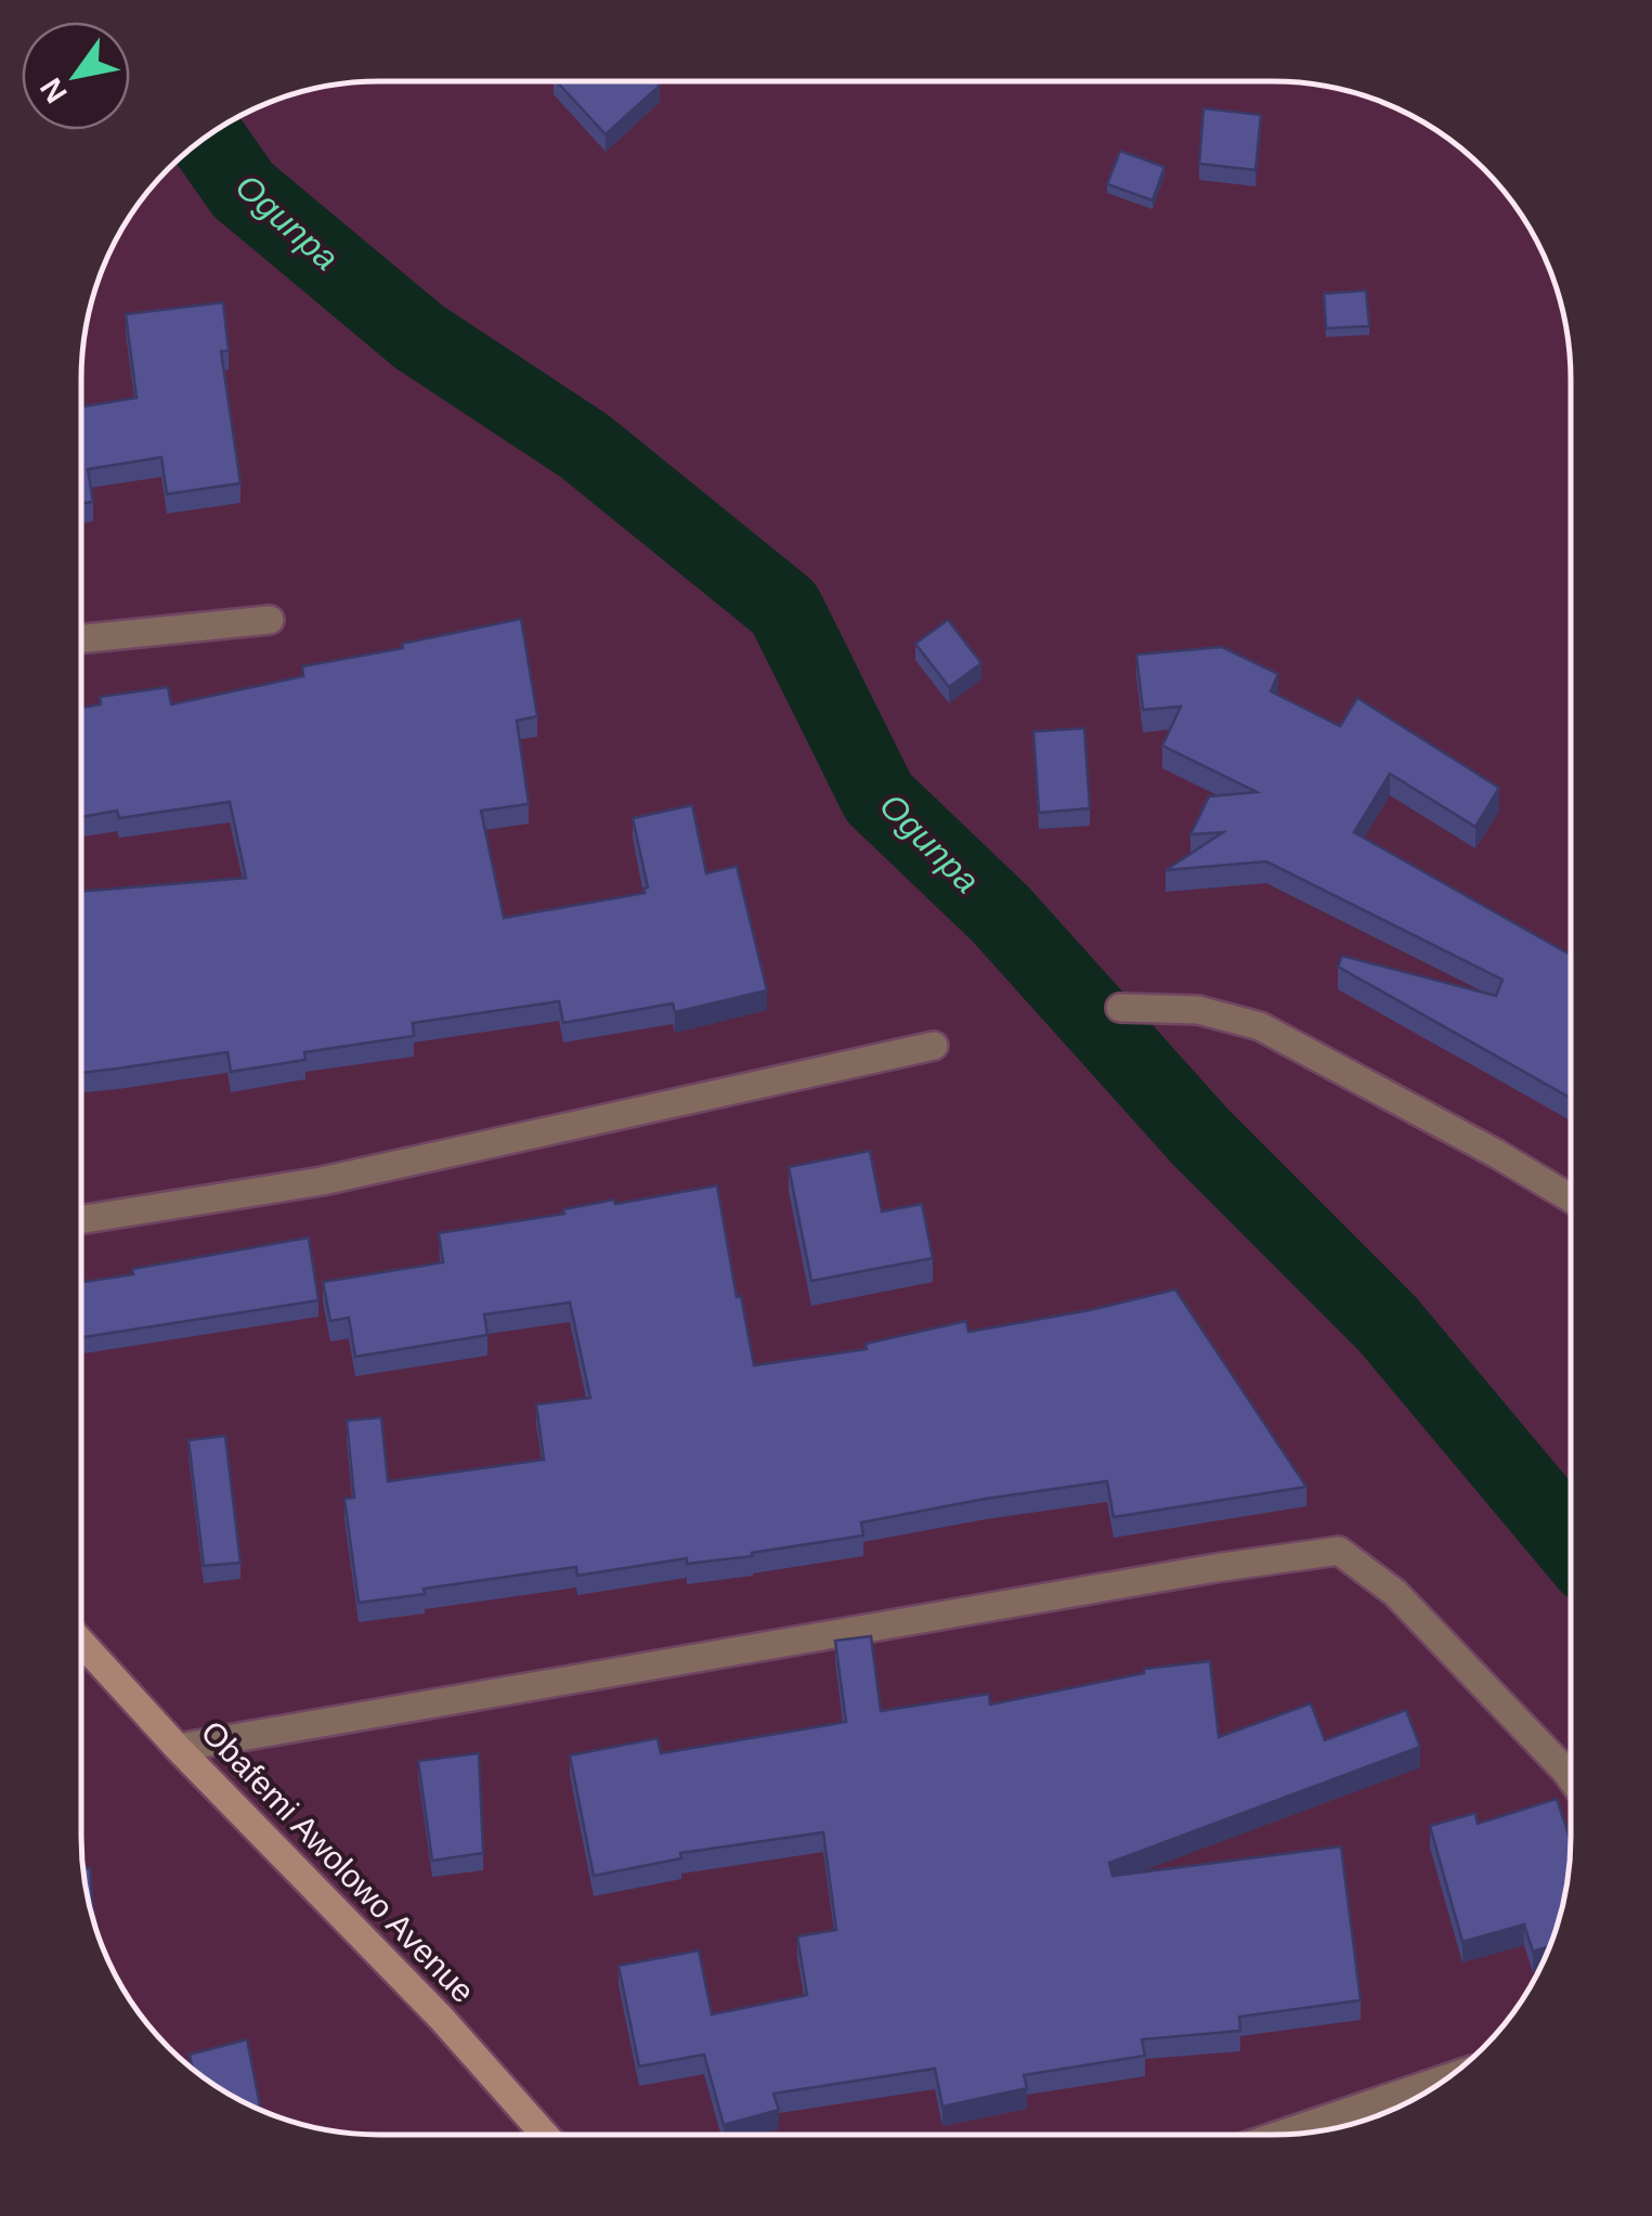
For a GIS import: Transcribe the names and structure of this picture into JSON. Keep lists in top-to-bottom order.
{
  "streets": {
    "main road": ["Obafemi Awolowo Avenue"]
  },
  "water": ["Ogunpa"],
  "north": "bottom left"
}
